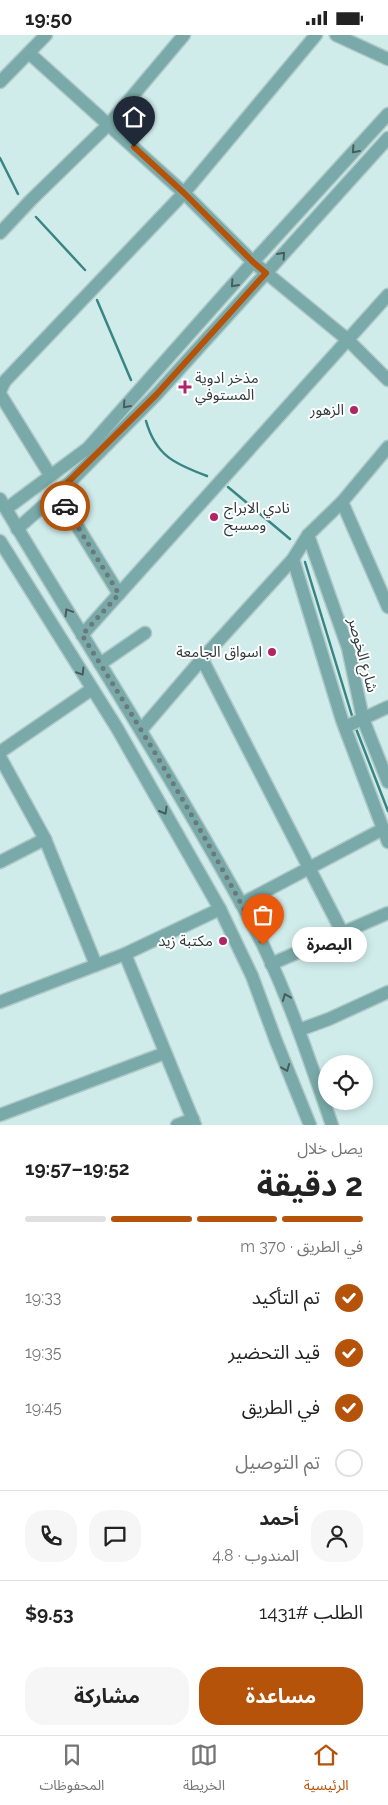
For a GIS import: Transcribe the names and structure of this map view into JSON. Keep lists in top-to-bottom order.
{
  "streets": {
    "street": ["شارع الخوصر"]
  },
  "places": {
    "health": ["مذخر ادویة المستوفي"],
    "other": [
      "الزهور",
      "نادي الابراج ومسبح",
      "اسواق الجامعة",
      "مكتبة زيد",
      "البصرة"
    ]
  },
  "page": {
    "status": "19:50",
    "bubble": "البصرة",
    "heading": ["2 دقيقة", "يصل خلال", "19:52–19:57"],
    "panel": [
      "أحمد",
      "المندوب · 4.8",
      "الطلب #1431",
      "$9.53"
    ],
    "bar": "في الطريق · 370 m",
    "list": [
      ["تم التأكيد", "19:33"],
      ["قيد التحضير", "19:35"],
      ["في الطريق", "19:45"],
      "تم التوصيل"
    ],
    "buttons": ["مساعدة", "مشاركة"],
    "tabs": ["الرئيسية", "الخريطة", "المحفوظات"]
  }
}
